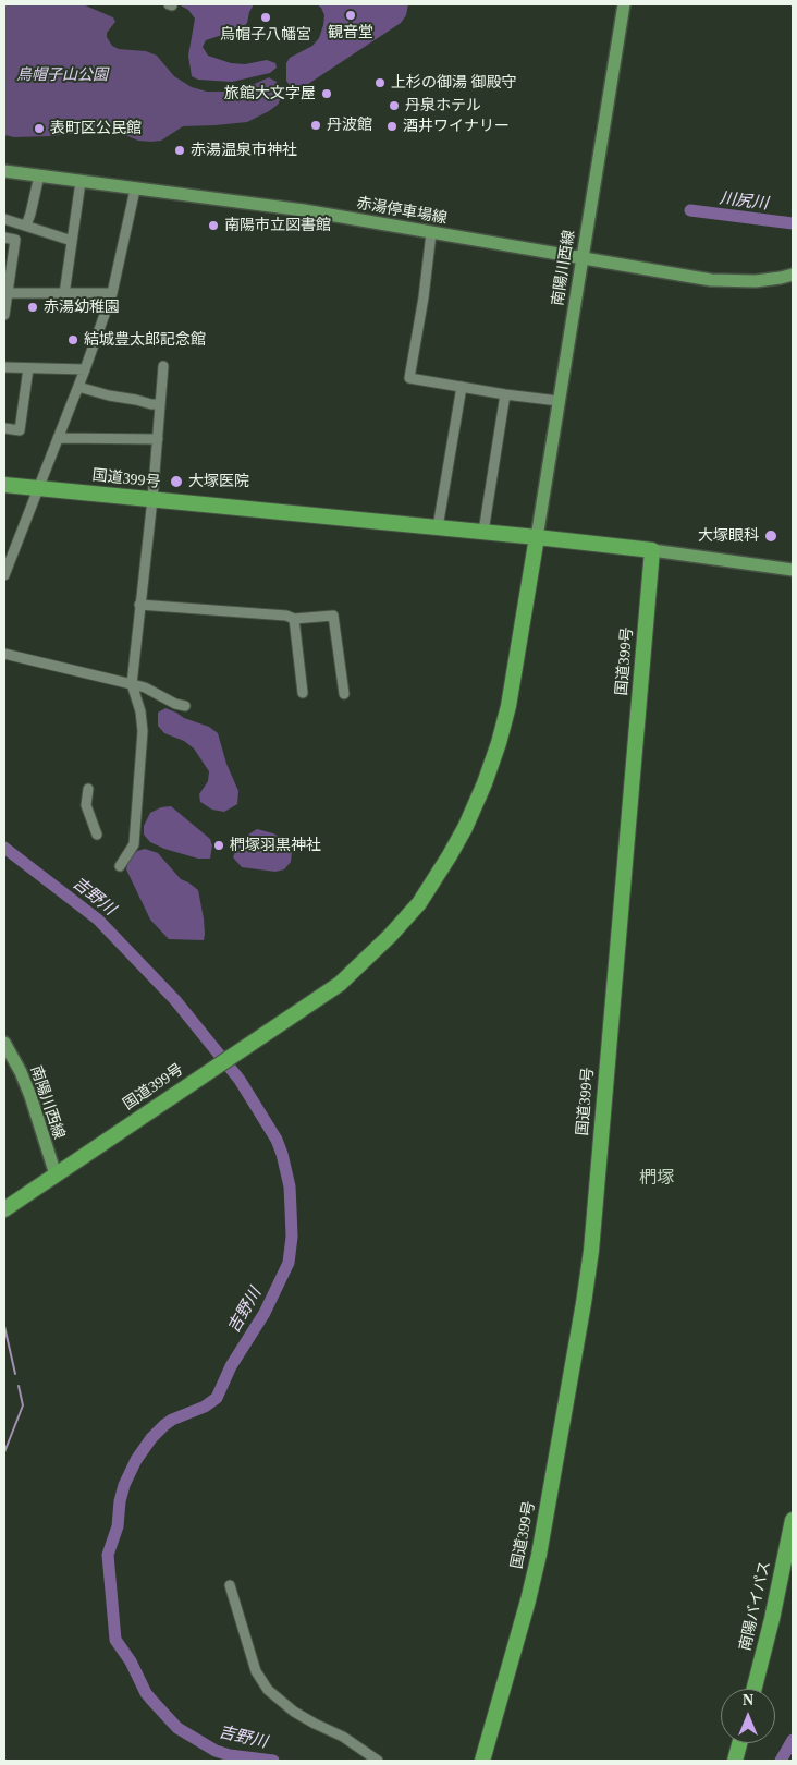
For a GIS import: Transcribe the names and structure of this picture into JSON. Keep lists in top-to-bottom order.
{
  "streets": {
    "highway": ["国道399号", "南陽バイパス"],
    "main road": ["赤湯停車場線", "南陽川西線"]
  },
  "crossings": [
    ["赤湯停車場線", "南陽川西線"],
    ["南陽川西線", "国道399号"]
  ],
  "districts": ["椚塚"],
  "water": ["川尻川", "吉野川"],
  "parks": ["烏帽子山公園"],
  "places": [
    "観音堂",
    "烏帽子八幡宮",
    "上杉の御湯 御殿守",
    "旅館大文字屋",
    "丹泉ホテル",
    "丹波館",
    "酒井ワイナリー",
    "表町区公民館",
    "赤湯温泉市神社",
    "南陽市立図書館",
    "赤湯幼稚園",
    "結城豊太郎記念館",
    "大塚医院",
    "大塚眼科",
    "椚塚羽黒神社"
  ],
  "north": "top"
}
